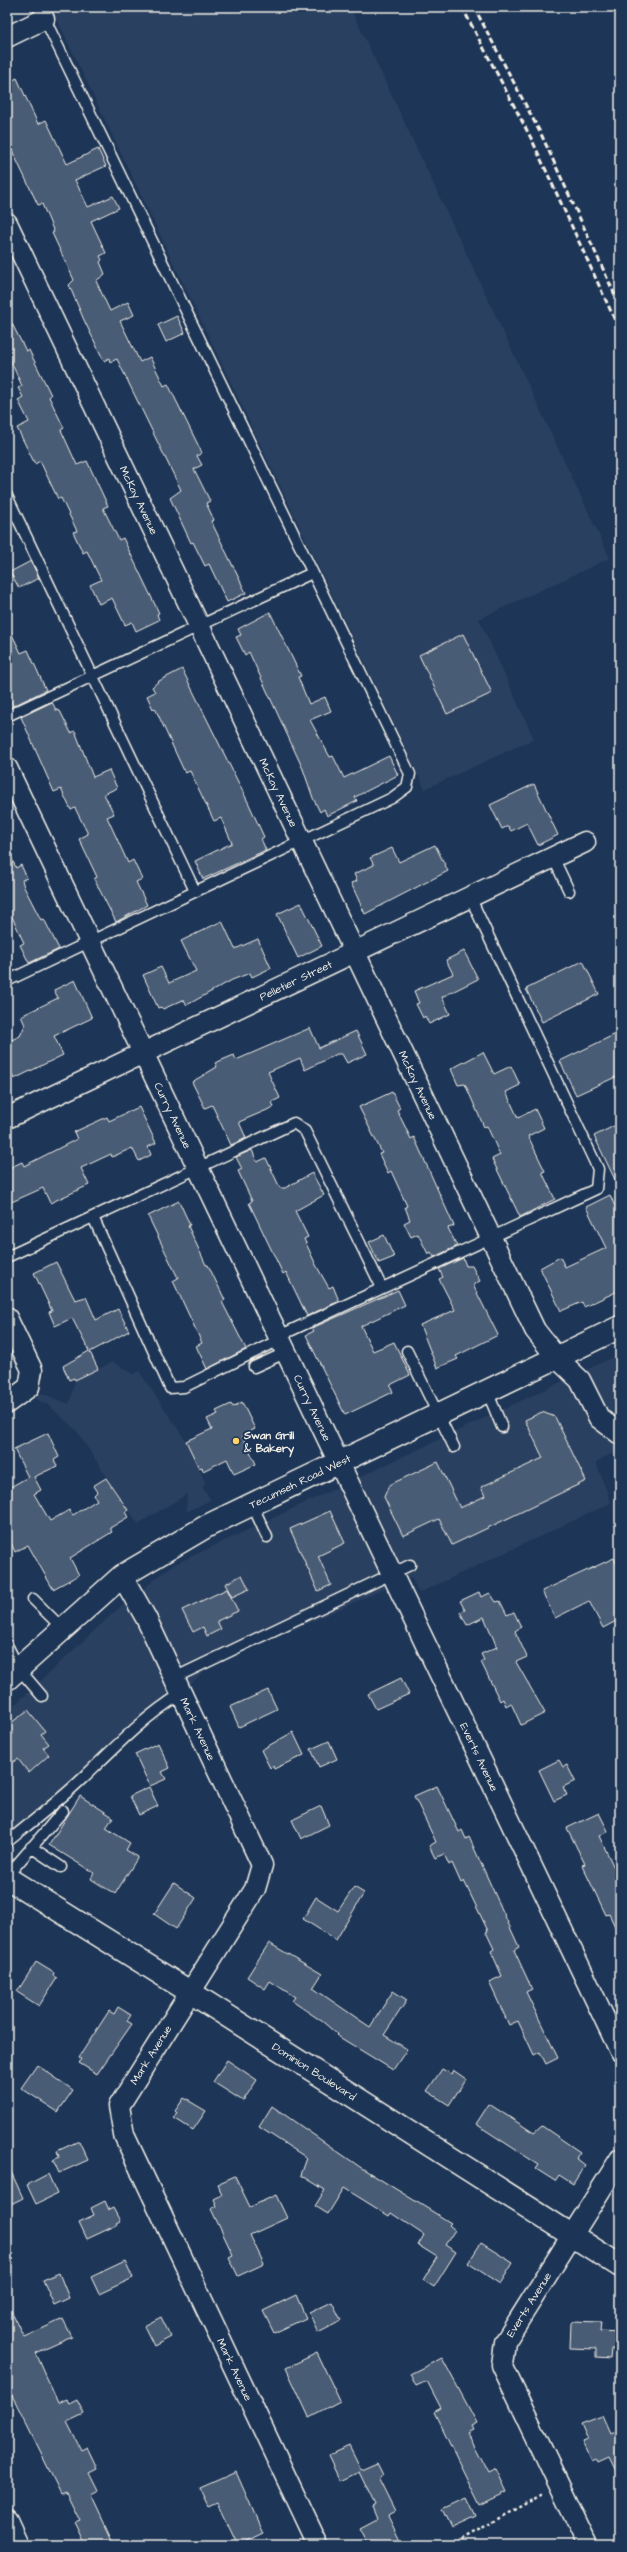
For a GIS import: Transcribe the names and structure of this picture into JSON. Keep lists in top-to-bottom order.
{
  "streets": {
    "street": [
      "McKay Avenue",
      "Pelletier Street",
      "Curry Avenue",
      "Tecumseh Road West",
      "Mark Avenue",
      "Everts Avenue",
      "Dominion Boulevard"
    ]
  },
  "crossings": [
    ["McKay Avenue", "Pelletier Street"],
    ["McKay Avenue", "Tecumseh Road West"],
    ["Pelletier Street", "Curry Avenue"],
    ["Curry Avenue", "Tecumseh Road West"],
    ["Curry Avenue", "Everts Avenue"],
    ["Tecumseh Road West", "Mark Avenue"],
    ["Tecumseh Road West", "Everts Avenue"],
    ["Mark Avenue", "Dominion Boulevard"],
    ["Everts Avenue", "Dominion Boulevard"]
  ],
  "places": ["Swan Grill & Bakery"]
}
